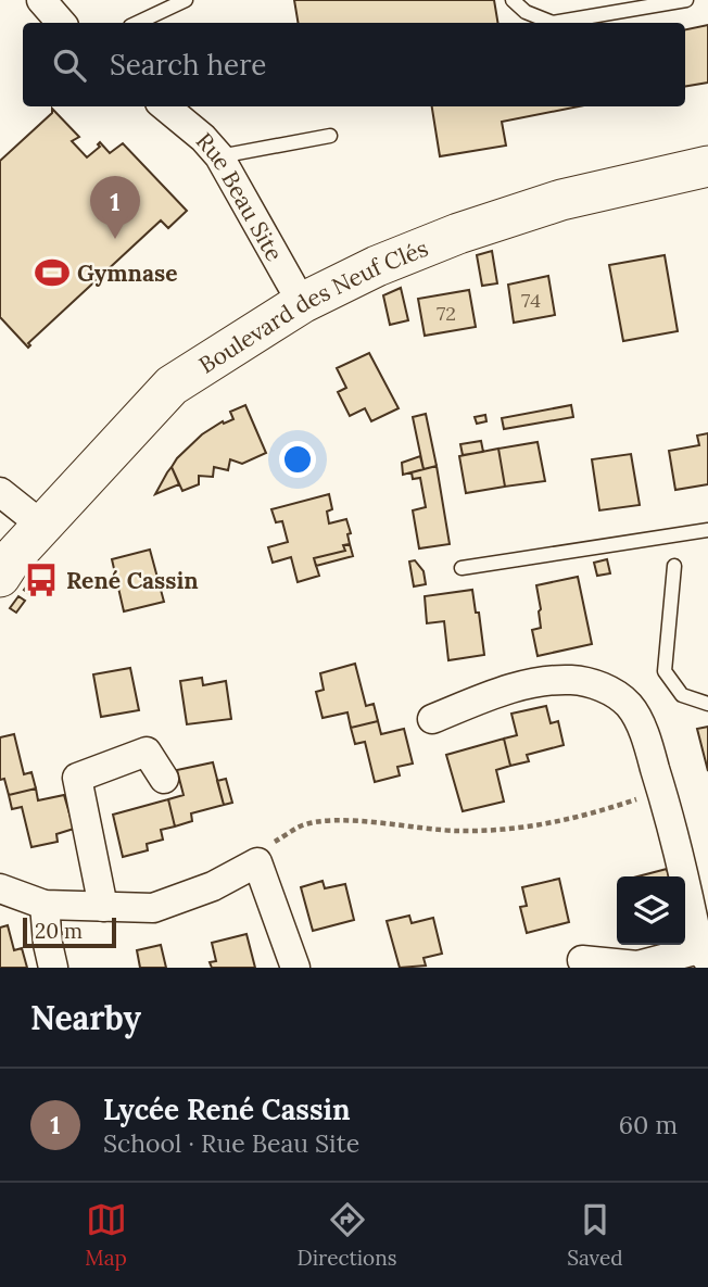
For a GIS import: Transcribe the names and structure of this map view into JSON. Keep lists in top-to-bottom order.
{
  "streets": {
    "main road": ["Boulevard des Neuf Clés"],
    "street": ["Rue Beau Site"]
  },
  "crossings": [
    ["Rue Beau Site", "Boulevard des Neuf Clés"]
  ],
  "places": {
    "sports": ["Gymnase"],
    "bus stop": ["René Cassin"]
  },
  "house_numbers": ["74", "72"],
  "scale_bar": "20 m",
  "page": {
    "search": "Search here",
    "pins": "1",
    "scale": "20 m",
    "heading": "Nearby",
    "list": [
      {
        "mark": "1",
        "name": "Lycée René Cassin",
        "note": "School · Rue Beau Site",
        "value": "60 m"
      }
    ],
    "nav": ["Map", "Directions", "Saved"]
  }
}
